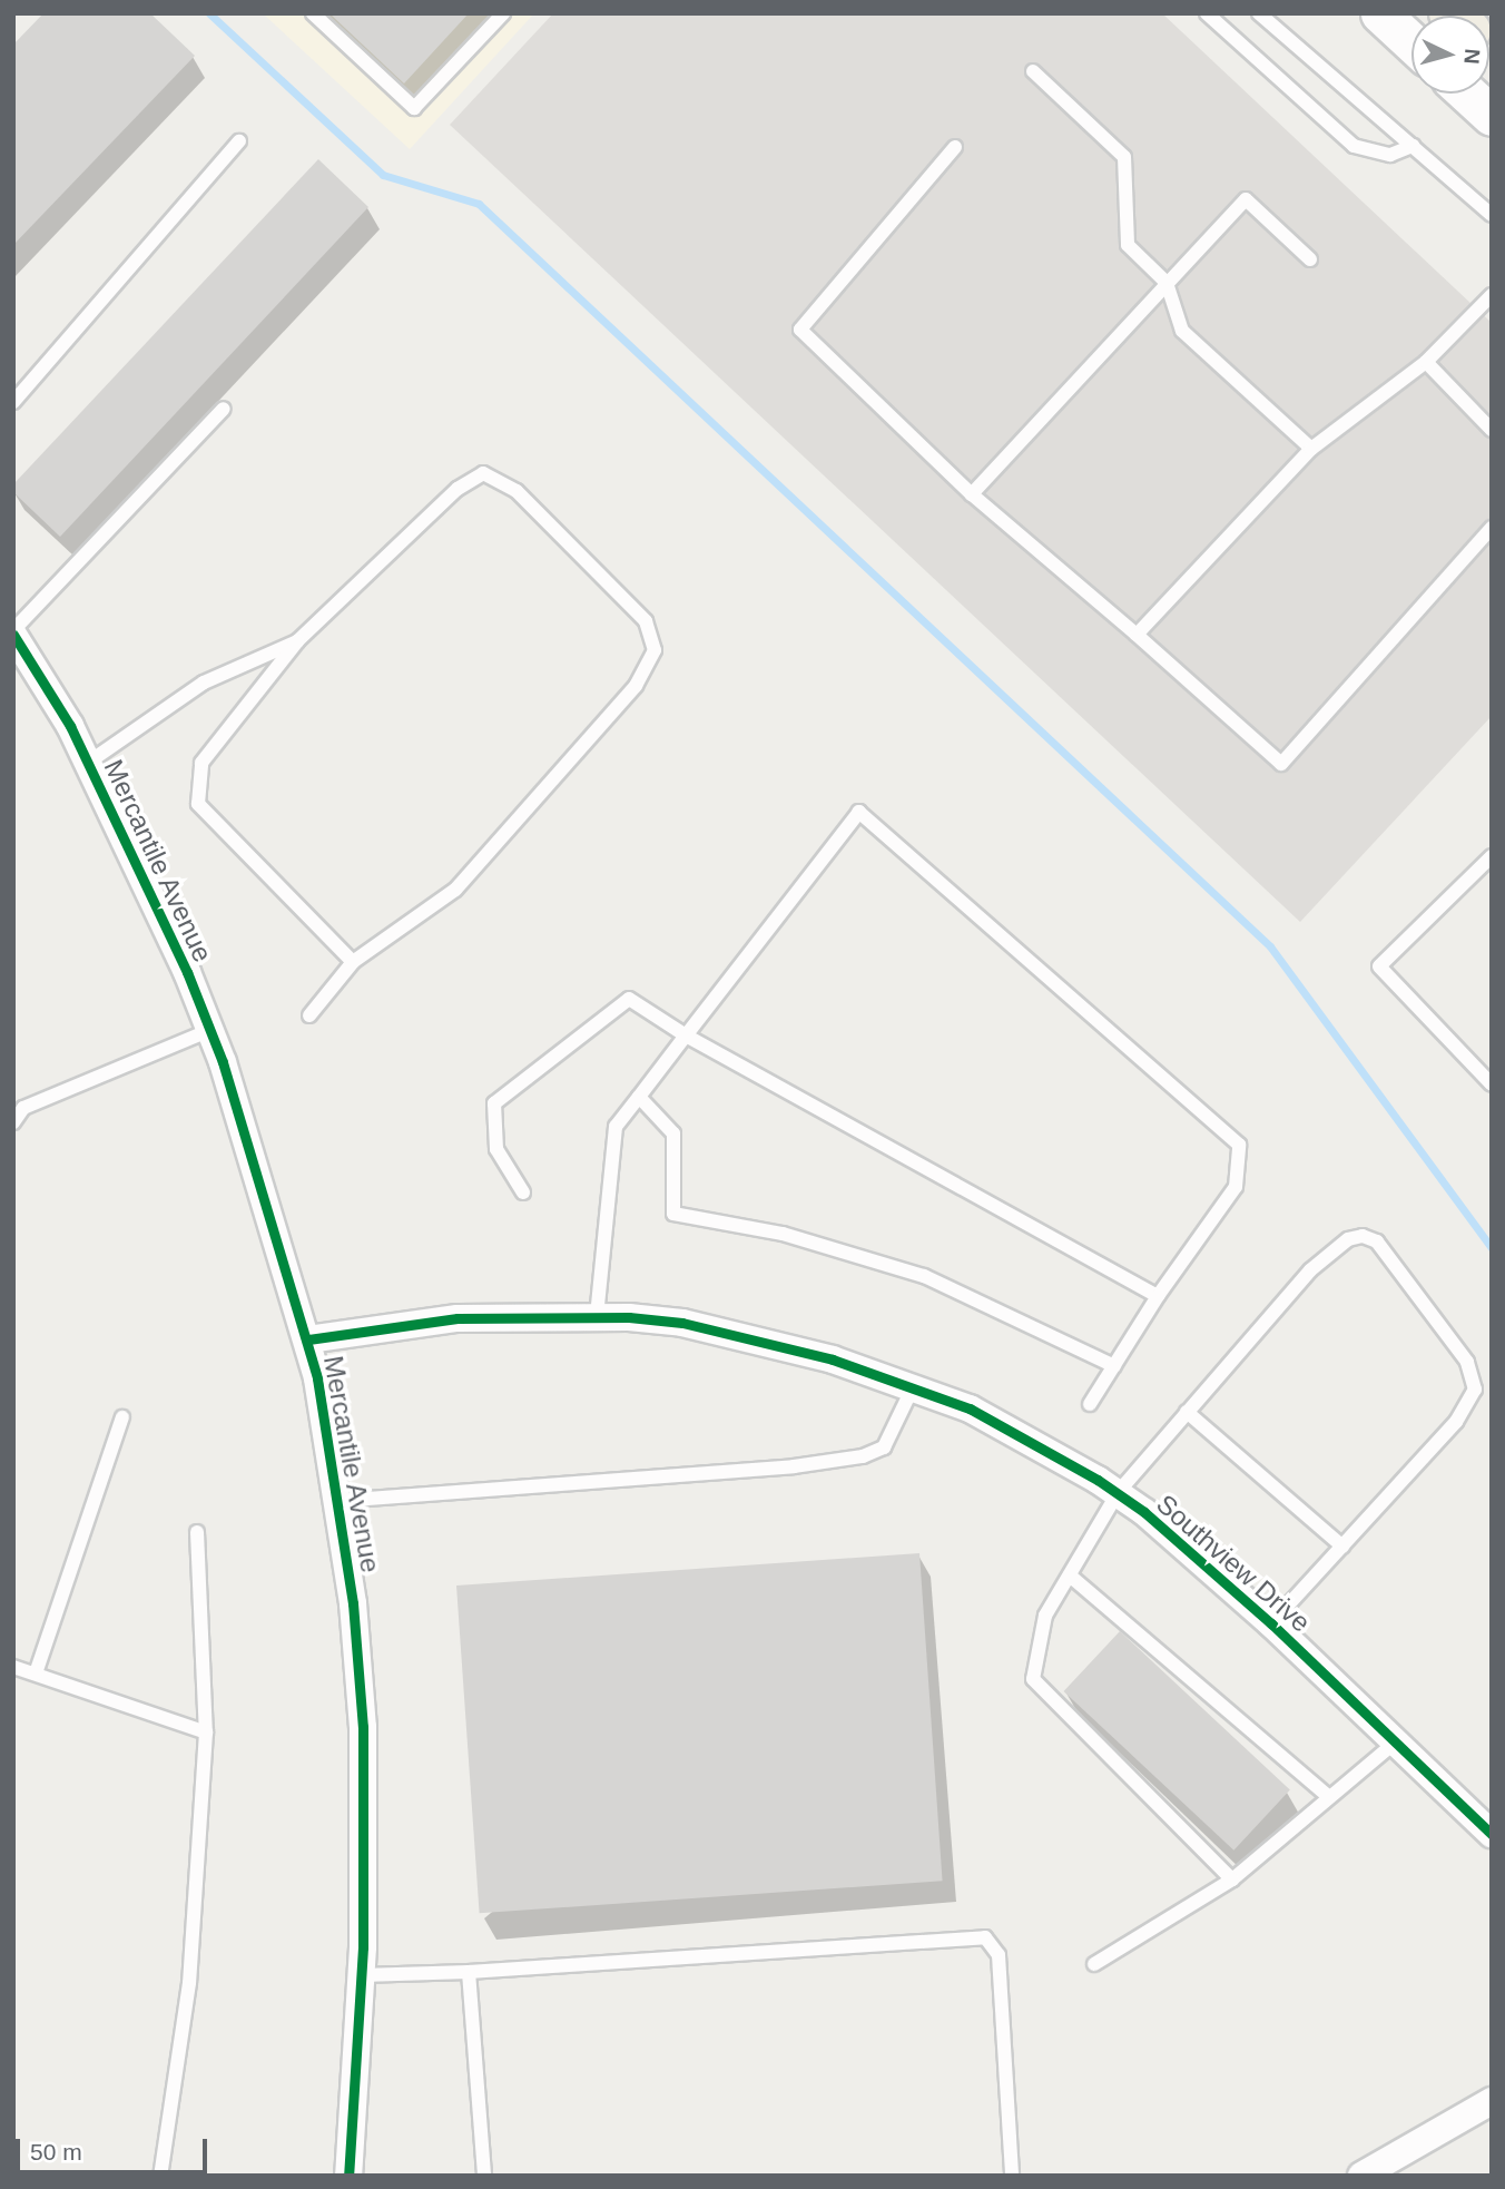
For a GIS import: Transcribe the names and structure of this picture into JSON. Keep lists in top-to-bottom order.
{
  "streets": {
    "street": ["Mercantile Avenue", "Southview Drive"]
  },
  "crossings": [
    ["Mercantile Avenue", "Southview Drive"]
  ],
  "scale_bar": "50 m",
  "north": "right"
}
